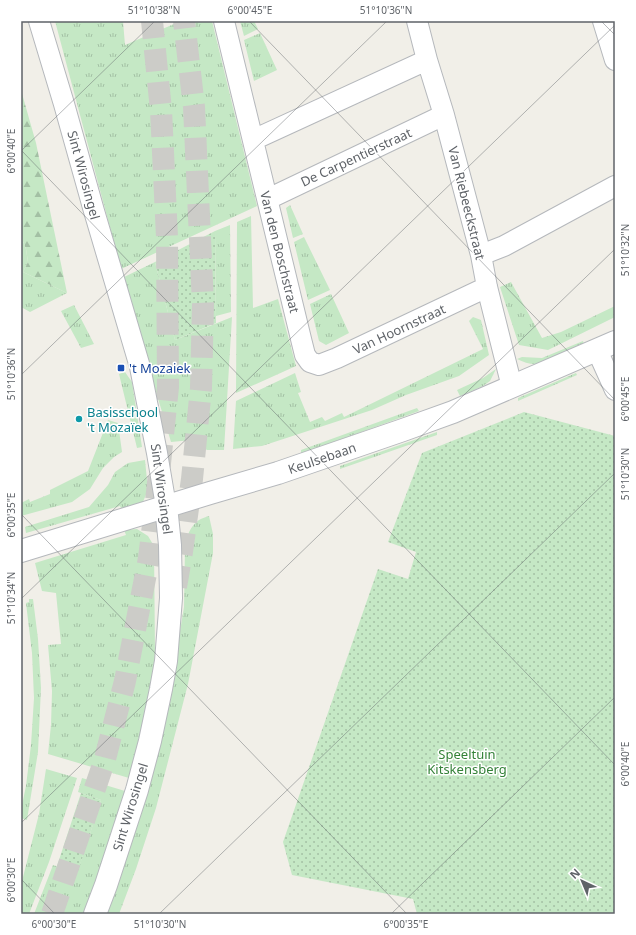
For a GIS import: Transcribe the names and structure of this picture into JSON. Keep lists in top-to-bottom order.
{
  "streets": {
    "street": [
      "De Carpentierstraat",
      "Sint Wirosingel",
      "Van Riebeeckstraat",
      "Van den Boschstraat",
      "Van Hoornstraat",
      "Keulsebaan"
    ]
  },
  "crossings": [
    ["De Carpentierstraat", "Van Riebeeckstraat"],
    ["De Carpentierstraat", "Van den Boschstraat"],
    ["Sint Wirosingel", "Keulsebaan"],
    ["Van Riebeeckstraat", "Van Hoornstraat"],
    ["Van Riebeeckstraat", "Keulsebaan"],
    ["Van den Boschstraat", "Van Hoornstraat"]
  ],
  "parks": ["Speeltuin Kitskensberg"],
  "places": {
    "transit": ["'t Mozaiek"],
    "other": ["Basisschool 't Mozaïek"]
  },
  "north": "top left",
  "coordinates": [
    "51°10'38\"N",
    "6°00'45\"E",
    "51°10'36\"N",
    "6°00'40\"E",
    "51°10'32\"N",
    "51°10'30\"N",
    "6°00'35\"E",
    "51°10'34\"N",
    "6°00'30\"E"
  ]
}
